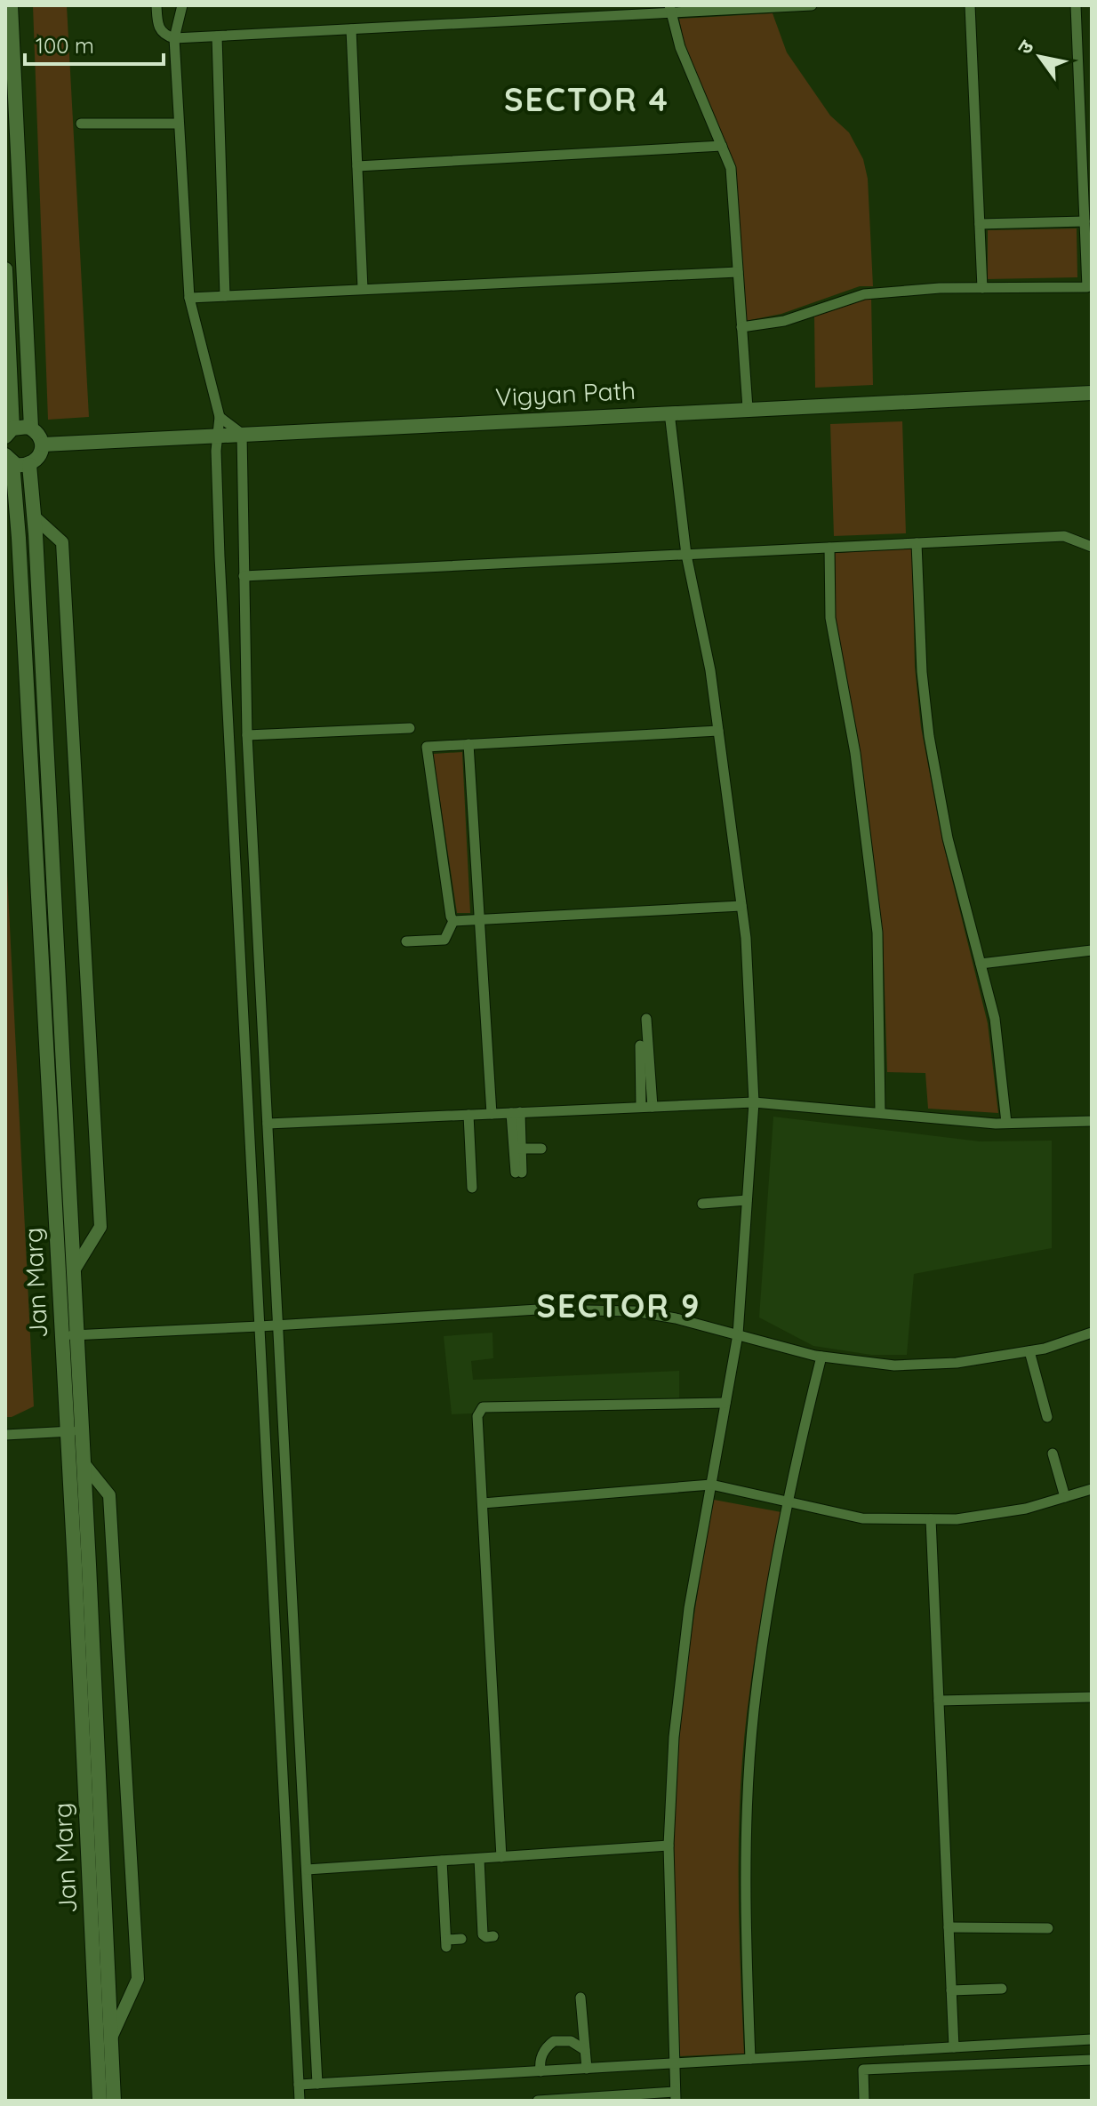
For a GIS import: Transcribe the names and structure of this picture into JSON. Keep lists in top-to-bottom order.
{
  "streets": {
    "main road": ["Vigyan Path", "Jan Marg"]
  },
  "districts": ["SECTOR 4", "SECTOR 9"],
  "scale_bar": "100 m",
  "north": "top left"
}
